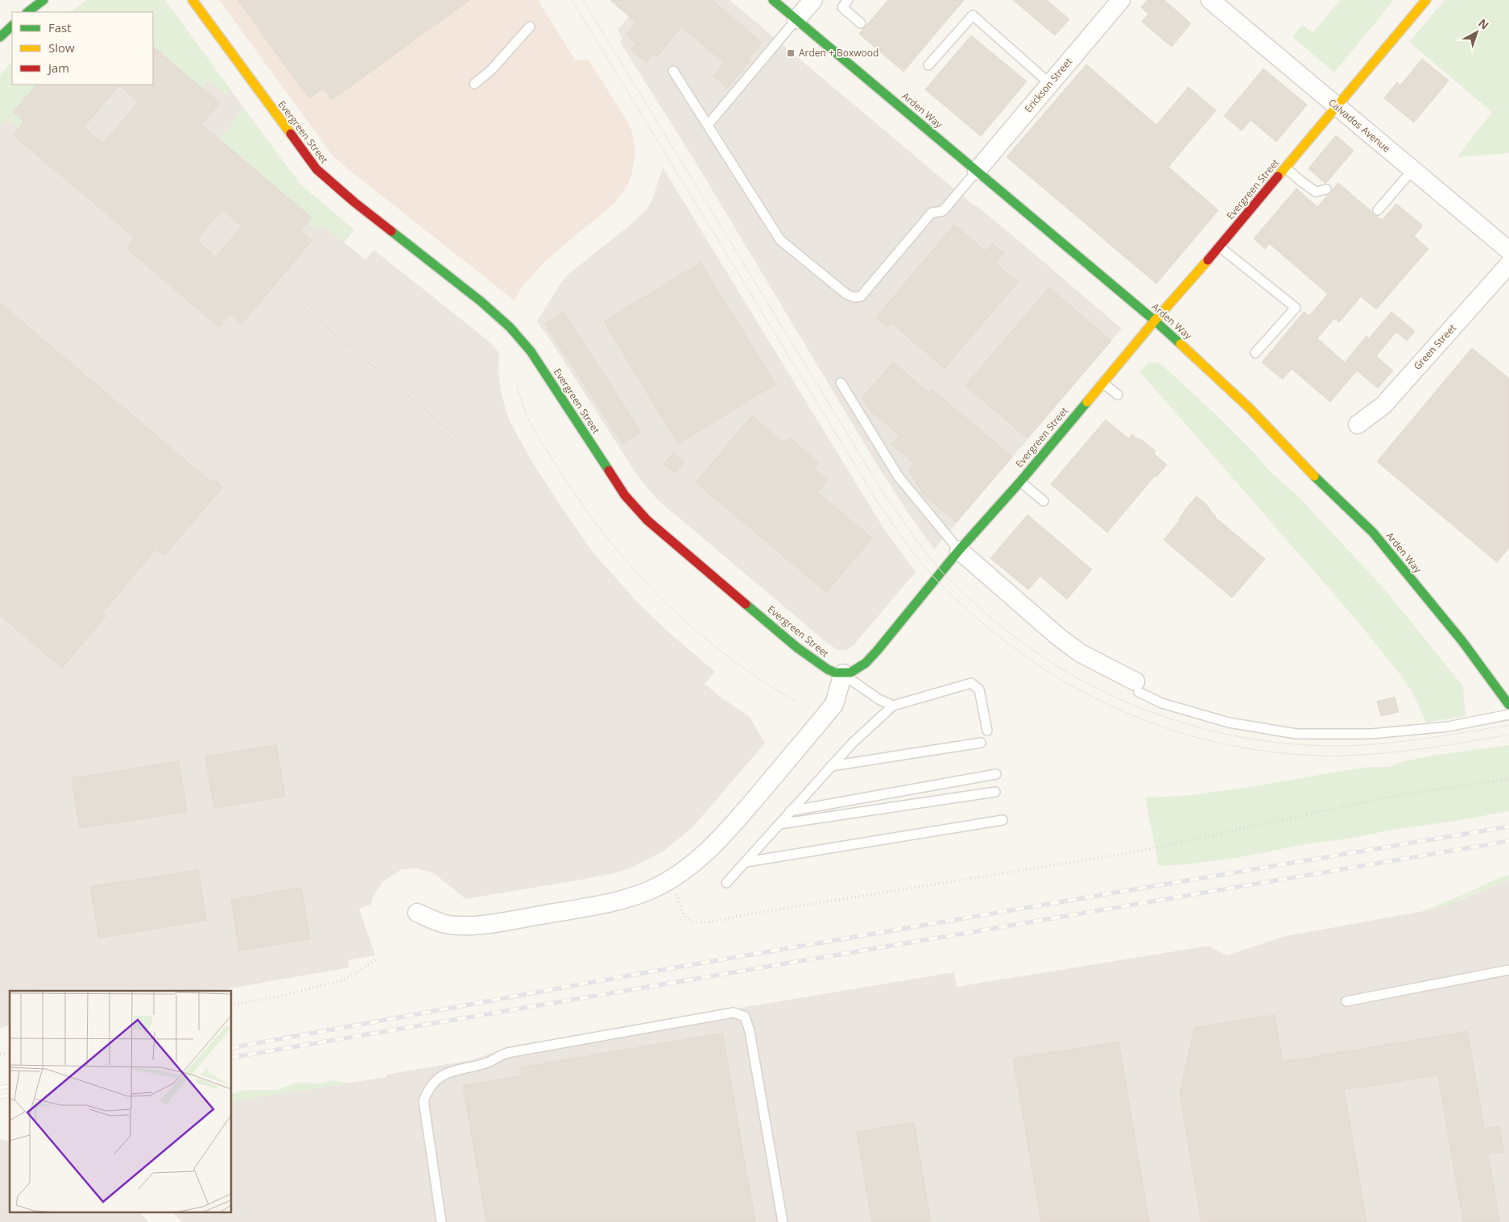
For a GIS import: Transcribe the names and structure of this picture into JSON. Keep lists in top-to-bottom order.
{
  "streets": {
    "street": [
      "Erickson Street",
      "Arden Way",
      "Calvados Avenue",
      "Evergreen Street",
      "Green Street"
    ]
  },
  "crossings": [
    ["Erickson Street", "Arden Way"],
    ["Arden Way", "Evergreen Street"],
    ["Calvados Avenue", "Evergreen Street"]
  ],
  "places": {
    "transit": ["Arden + Boxwood"]
  },
  "legend": ["Fast", "Slow", "Jam"],
  "north": "top right"
}
